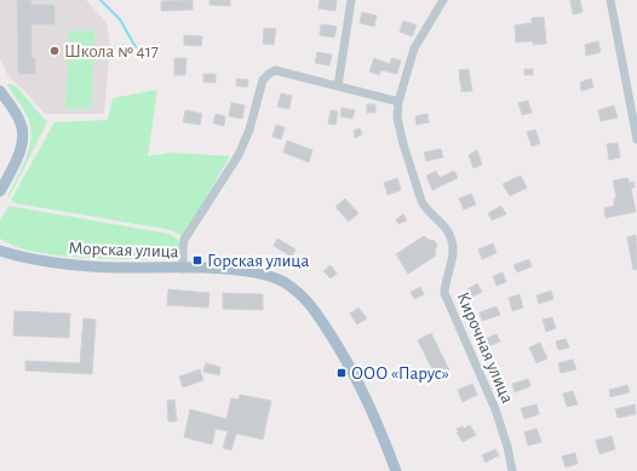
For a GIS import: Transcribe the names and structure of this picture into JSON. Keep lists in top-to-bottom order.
{
  "streets": {
    "main road": ["Морская улица"],
    "street": ["Кирочная улица"]
  },
  "places": {
    "other": ["Школа № 417"],
    "transit": ["Горская улица", "ООО «Парус»"]
  }
}
